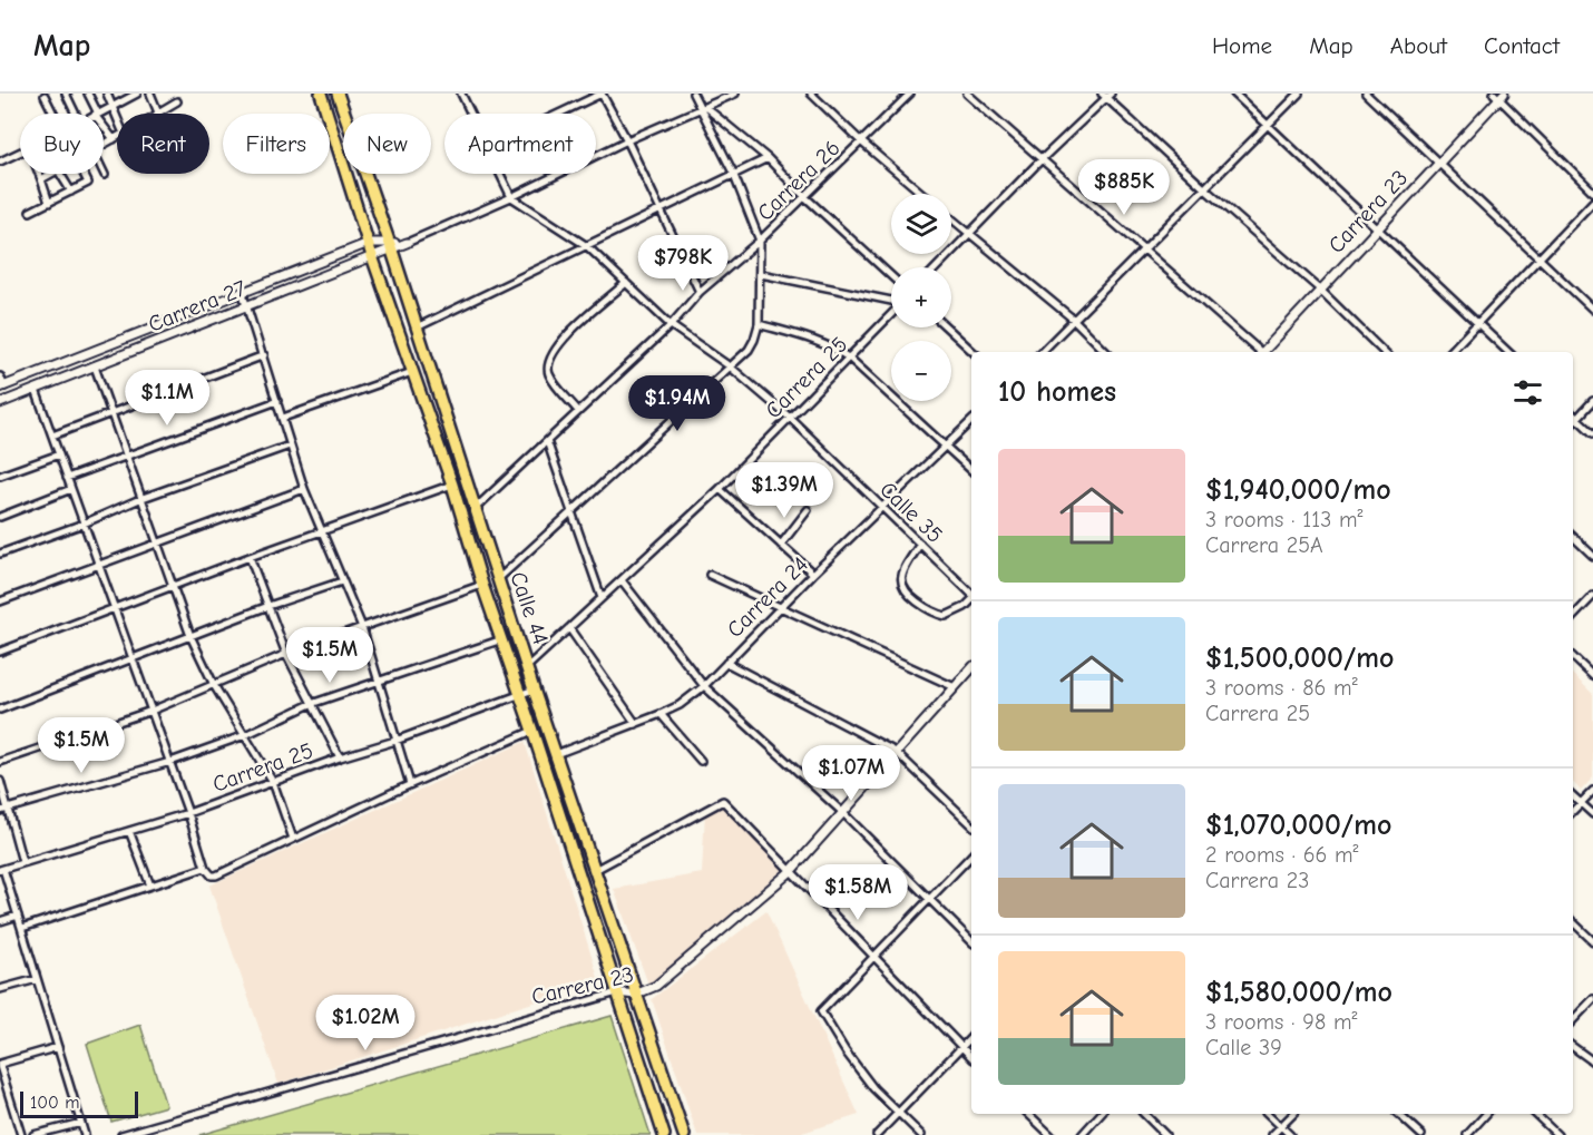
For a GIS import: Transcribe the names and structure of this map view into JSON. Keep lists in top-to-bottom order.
{
  "streets": {
    "main road": ["Calle 44"],
    "street": [
      "Carrera 26",
      "Carrera 23",
      "Carrera 27",
      "Carrera 25",
      "Calle 35",
      "Carrera 24"
    ]
  },
  "crossings": [
    ["Carrera 26", "Calle 35"],
    ["Carrera 26", "Calle 44"],
    ["Carrera 23", "Calle 44"],
    ["Carrera 27", "Calle 35"],
    ["Carrera 27", "Calle 44"],
    ["Carrera 25", "Calle 35"],
    ["Carrera 25", "Calle 44"],
    ["Calle 35", "Carrera 24"],
    ["Carrera 24", "Calle 44"]
  ],
  "scale_bar": "100 m",
  "page": {
    "header": "Map",
    "nav": [
      "Home",
      "Map",
      "About",
      "Contact"
    ],
    "chip": [
      "Buy",
      "Rent",
      "Filters",
      "New",
      "Apartment"
    ],
    "price": [
      "$885K",
      "$798K",
      "$1.1M",
      "$1.94M",
      "$1.39M",
      "$1.5M",
      "$1.5M",
      "$1.07M",
      "$1.58M",
      "$1.02M"
    ],
    "map_buttons": ["+", "−"],
    "heading": "10 homes",
    "list": [
      {
        "name": "$1,940,000/mo",
        "note": "3 rooms · 113 m² · Carrera 25A"
      },
      {
        "name": "$1,500,000/mo",
        "note": "3 rooms · 86 m² · Carrera 25"
      },
      {
        "name": "$1,070,000/mo",
        "note": "2 rooms · 66 m² · Carrera 23"
      },
      {
        "name": "$1,580,000/mo",
        "note": "3 rooms · 98 m² · Calle 39"
      }
    ],
    "scale": "100 m"
  }
}
